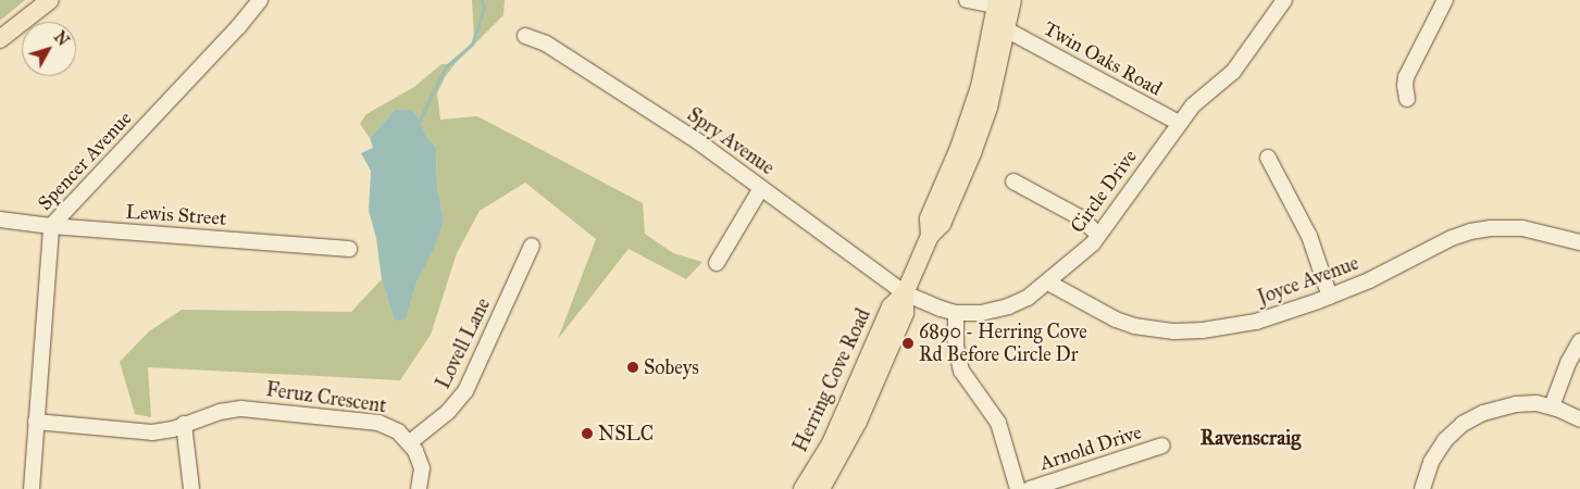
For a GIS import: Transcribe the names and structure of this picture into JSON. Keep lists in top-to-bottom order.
{
  "streets": {
    "main road": ["Herring Cove Road"],
    "street": [
      "Twin Oaks Road",
      "Spry Avenue",
      "Spencer Avenue",
      "Circle Drive",
      "Lewis Street",
      "Joyce Avenue",
      "Lovell Lane",
      "Feruz Crescent",
      "Arnold Drive"
    ]
  },
  "crossings": [
    ["Twin Oaks Road", "Circle Drive"],
    ["Twin Oaks Road", "Herring Cove Road"],
    ["Spry Avenue", "Circle Drive"],
    ["Spry Avenue", "Herring Cove Road"],
    ["Spencer Avenue", "Lewis Street"],
    ["Spencer Avenue", "Feruz Crescent"],
    ["Circle Drive", "Joyce Avenue"],
    ["Circle Drive", "Herring Cove Road"],
    ["Lovell Lane", "Feruz Crescent"]
  ],
  "districts": ["Ravenscraig"],
  "places": ["6890 - Herring Cove Rd Before Circle Dr", "Sobeys", "NSLC"],
  "north": "top right"
}
